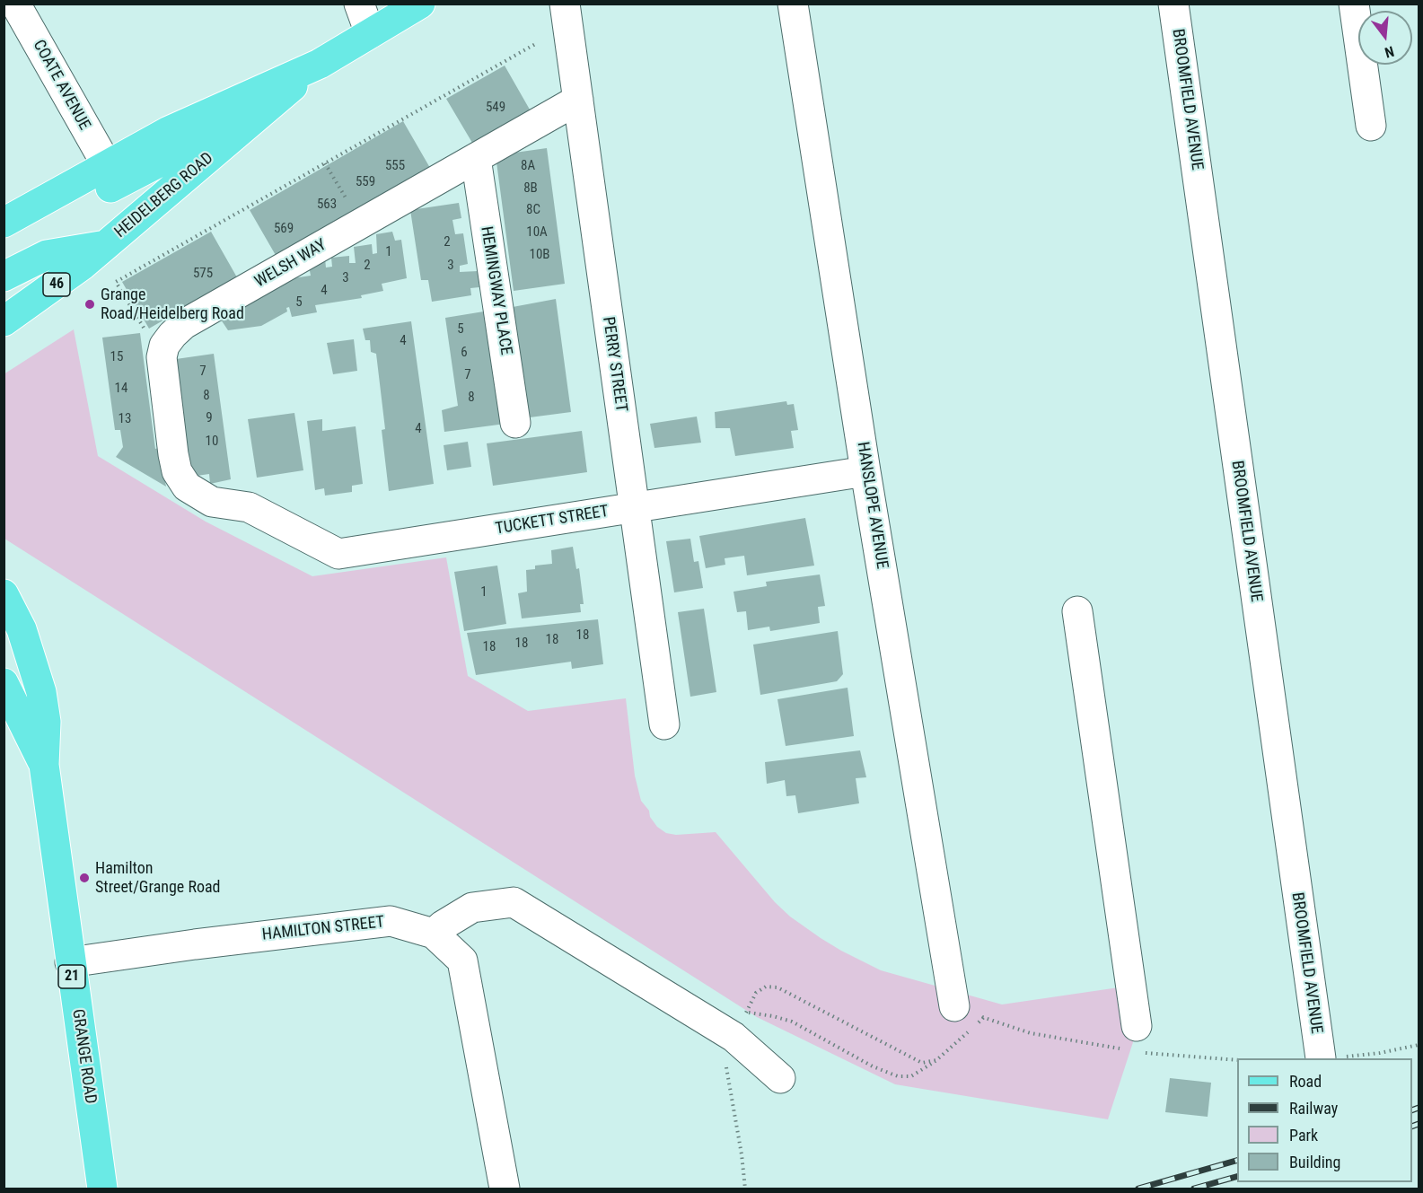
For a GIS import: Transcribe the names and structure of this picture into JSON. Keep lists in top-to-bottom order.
{
  "streets": {
    "main road": [
      "HEIDELBERG ROAD",
      "46",
      "21",
      "GRANGE ROAD"
    ],
    "street": [
      "COATE AVENUE",
      "BROOMFIELD AVENUE",
      "WELSH WAY",
      "HEMINGWAY PLACE",
      "PERRY STREET",
      "HANSLOPE AVENUE",
      "TUCKETT STREET",
      "HAMILTON STREET"
    ]
  },
  "crossings": [
    ["COATE AVENUE", "HEIDELBERG ROAD"],
    ["WELSH WAY", "HEMINGWAY PLACE"],
    ["WELSH WAY", "PERRY STREET"],
    ["WELSH WAY", "TUCKETT STREET"],
    ["PERRY STREET", "TUCKETT STREET"],
    ["HANSLOPE AVENUE", "TUCKETT STREET"],
    ["HAMILTON STREET", "GRANGE ROAD"]
  ],
  "places": ["Grange Road/Heidelberg Road", "Hamilton Street/Grange Road"],
  "house_numbers": [
    "549",
    "555",
    "8A",
    "559",
    "8B",
    "563",
    "8C",
    "569",
    "10A",
    "2",
    "1",
    "10B",
    "2",
    "3",
    "575",
    "3",
    "4",
    "5",
    "5",
    "4",
    "6",
    "15",
    "7",
    "7",
    "14",
    "8",
    "8",
    "9",
    "13",
    "4",
    "10",
    "1",
    "18",
    "18",
    "18",
    "18"
  ],
  "legend": [
    "Road",
    "Railway",
    "Park",
    "Building"
  ],
  "north": "bottom"
}
